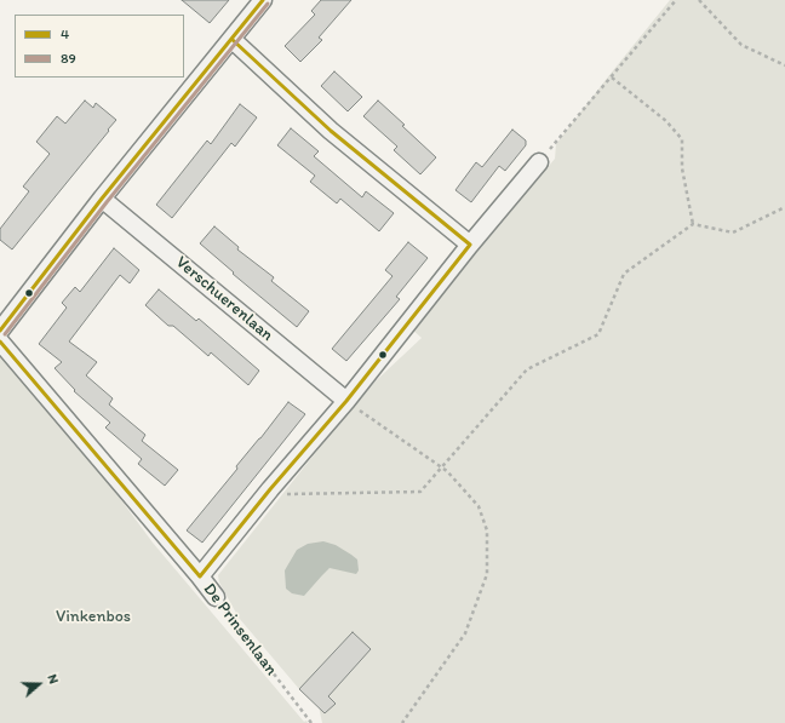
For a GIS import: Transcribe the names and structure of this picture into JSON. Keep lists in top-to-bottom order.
{
  "streets": {
    "street": ["Verschuerenlaan", "De Prinsenlaan"]
  },
  "parks": ["Vinkenbos"],
  "lines": ["transit line 4", "transit line 89"],
  "legend": ["4", "89"],
  "north": "right"
}
